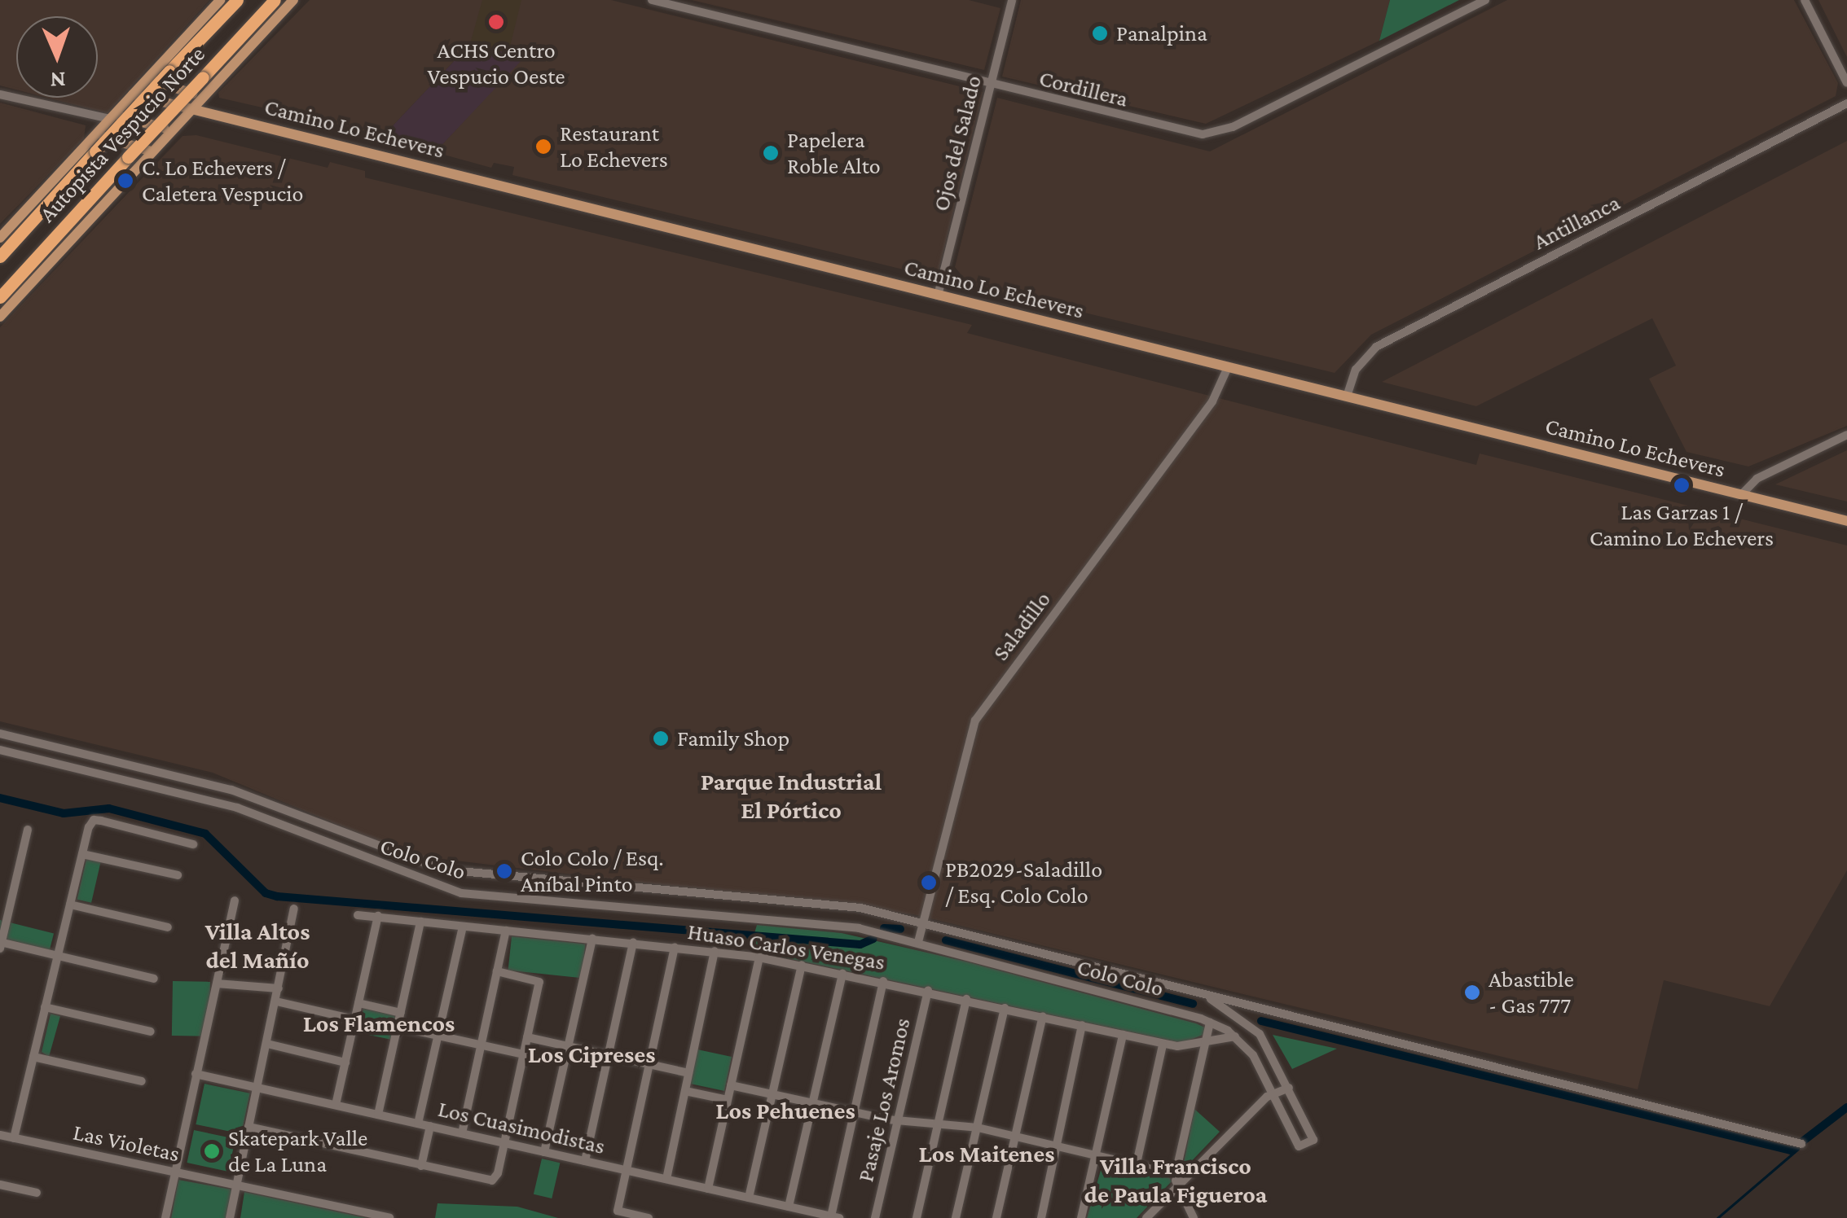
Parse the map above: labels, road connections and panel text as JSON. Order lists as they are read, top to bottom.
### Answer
{
  "streets": {
    "highway": ["Autopista Vespucio Norte"],
    "main road": ["Camino Lo Echevers"],
    "street": [
      "Cordillera",
      "Ojos del Salado",
      "Antillanca",
      "Saladillo",
      "Colo Colo",
      "Huaso Carlos Venegas",
      "Pasaje Los Aromos",
      "Los Cuasimodistas",
      "Las Violetas"
    ]
  },
  "crossings": [
    ["Cordillera", "Ojos del Salado"],
    ["Camino Lo Echevers", "Ojos del Salado"],
    ["Camino Lo Echevers", "Antillanca"],
    ["Camino Lo Echevers", "Saladillo"],
    ["Saladillo", "Colo Colo"],
    ["Colo Colo", "Huaso Carlos Venegas"],
    ["Huaso Carlos Venegas", "Pasaje Los Aromos"]
  ],
  "districts": [
    "Parque Industrial El Pórtico",
    "Villa Altos del Mañío",
    "Los Flamencos",
    "Los Cipreses",
    "Los Pehuenes",
    "Los Maitenes",
    "Villa Francisco de Paula Figueroa"
  ],
  "places": [
    "ACHS Centro Vespucio Oeste",
    "Panalpina",
    "Restaurant Lo Echevers",
    "Papelera Roble Alto",
    "C. Lo Echevers / Caletera Vespucio",
    "Las Garzas 1 / Camino Lo Echevers",
    "Family Shop",
    "Colo Colo / Esq. Aníbal Pinto",
    "PB2029-Saladillo / Esq. Colo Colo",
    "Abastible - Gas 777",
    "Skatepark Valle de La Luna"
  ],
  "north": "bottom"
}
